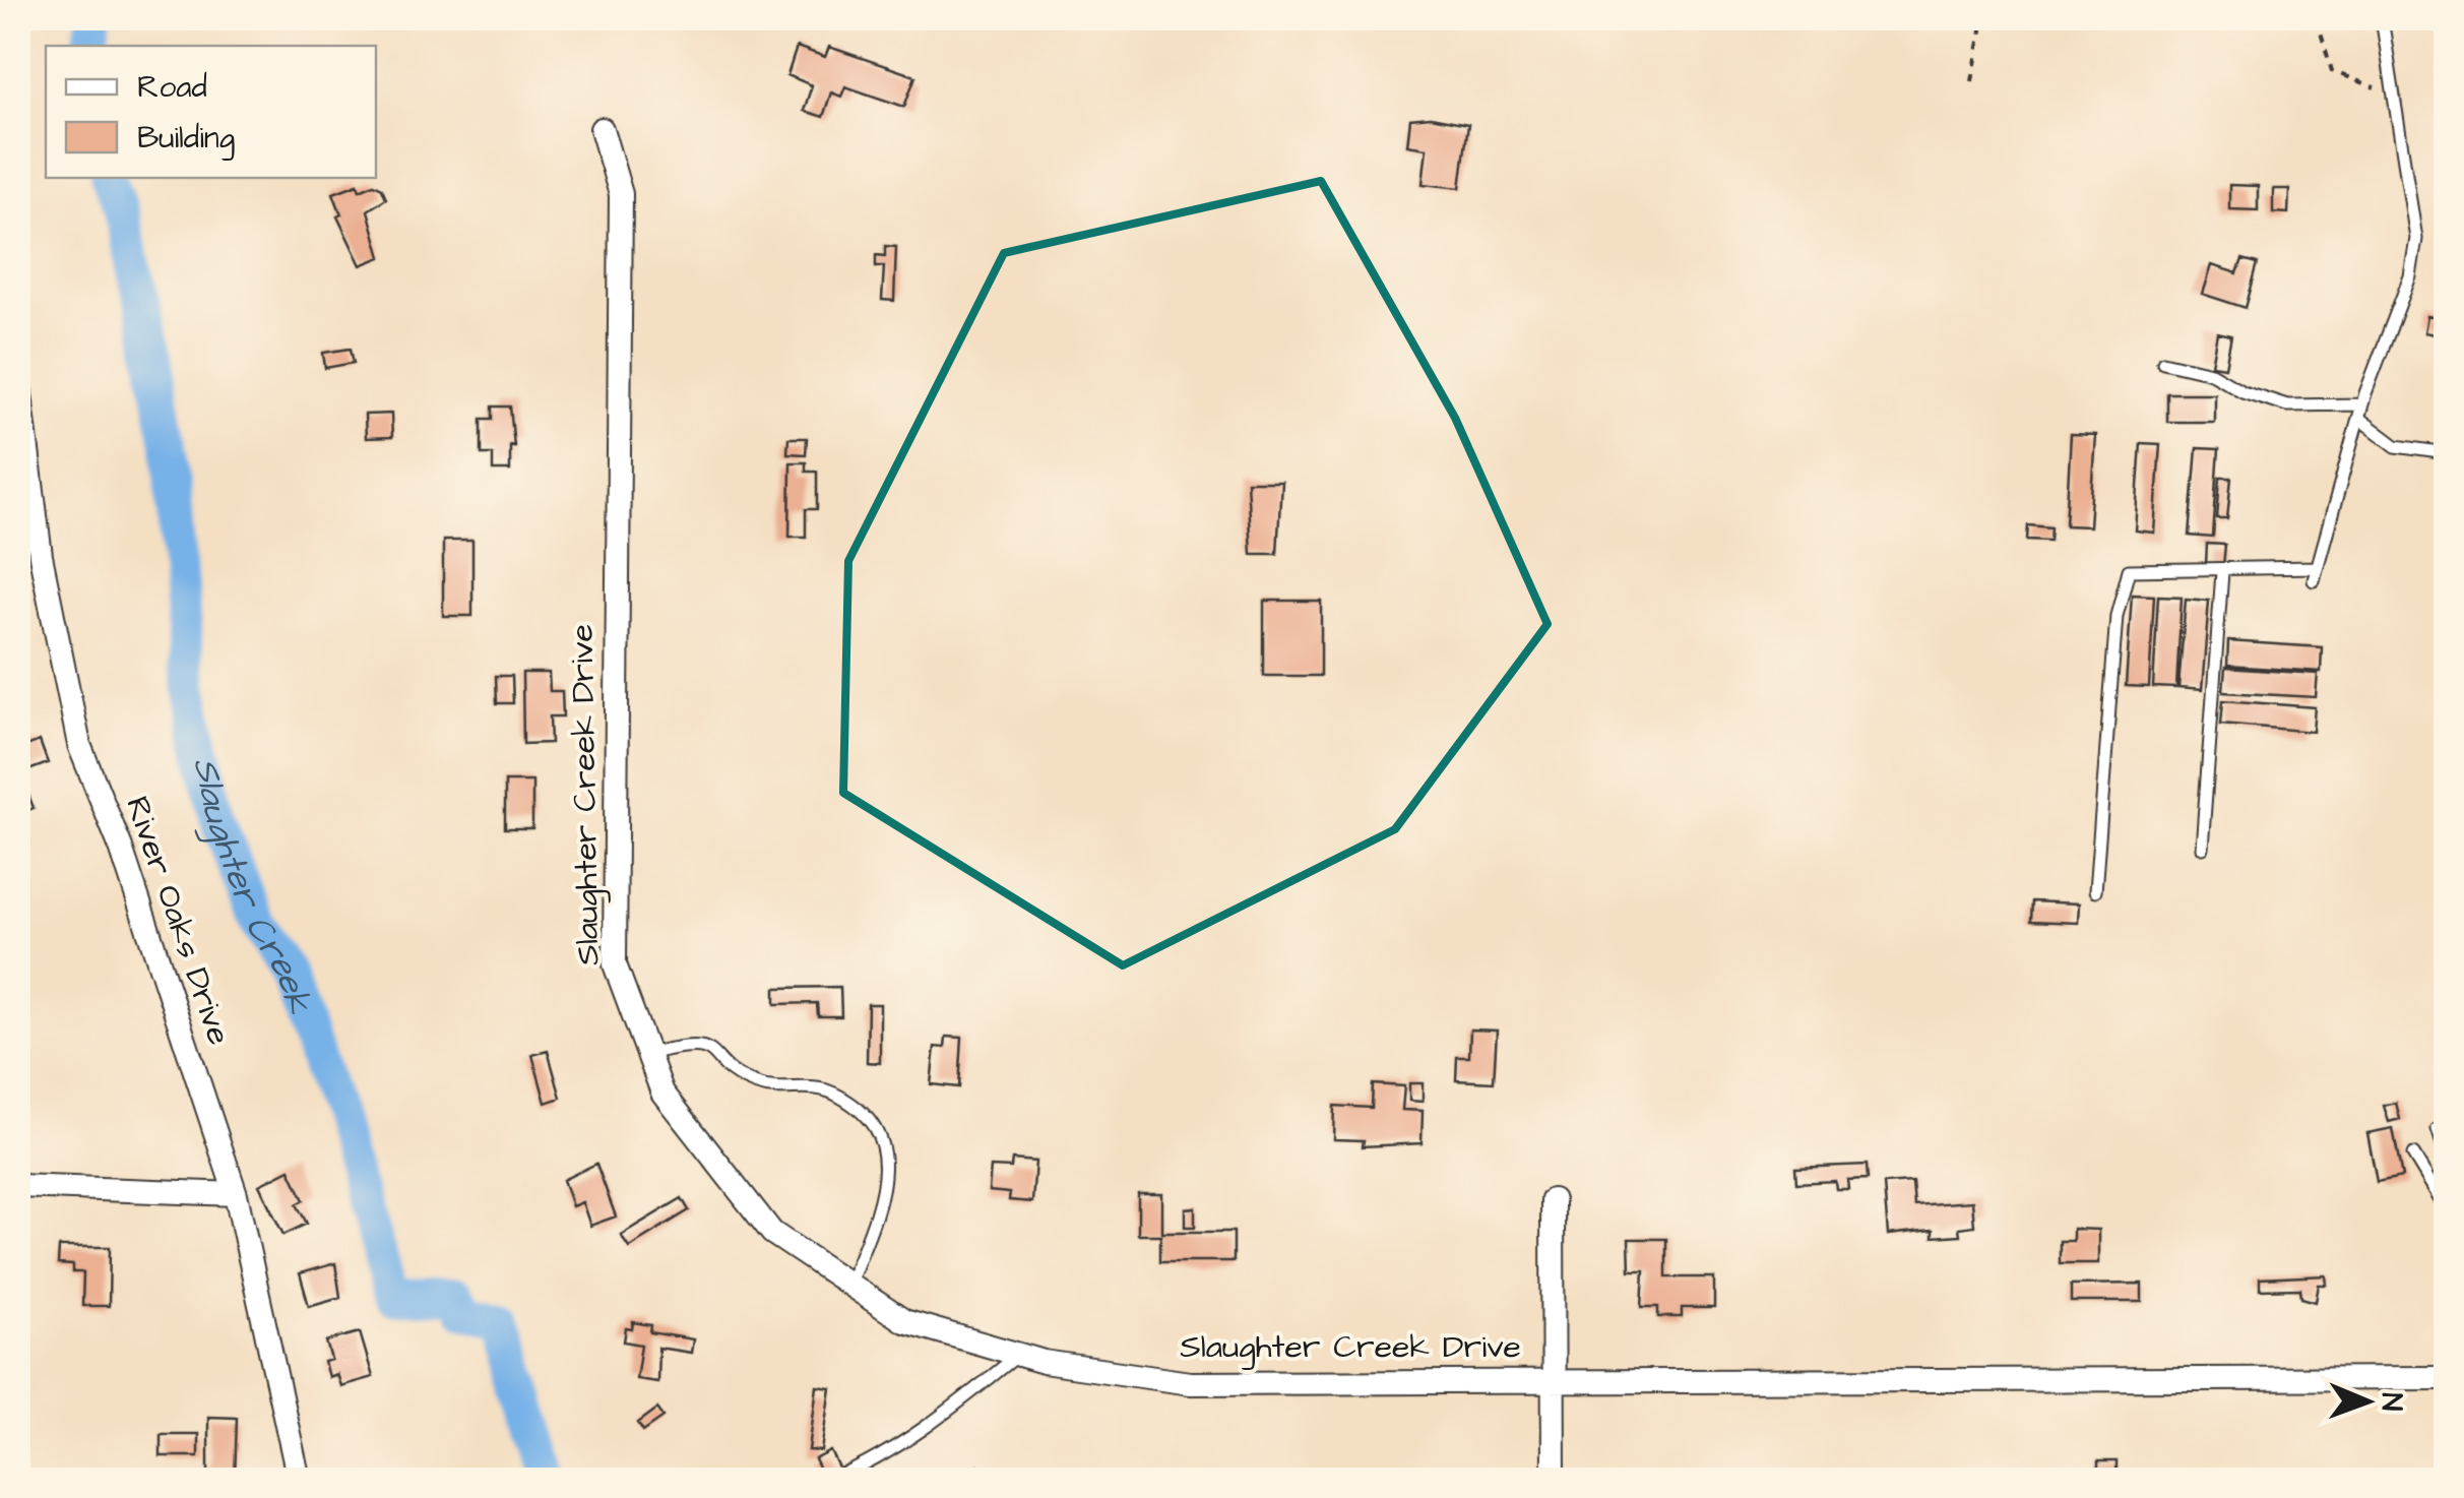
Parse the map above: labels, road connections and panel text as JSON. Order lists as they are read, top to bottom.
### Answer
{
  "streets": {
    "street": ["Slaughter Creek Drive", "River Oaks Drive"]
  },
  "water": ["Slaughter Creek"],
  "legend": ["Road", "Building"],
  "north": "right"
}
